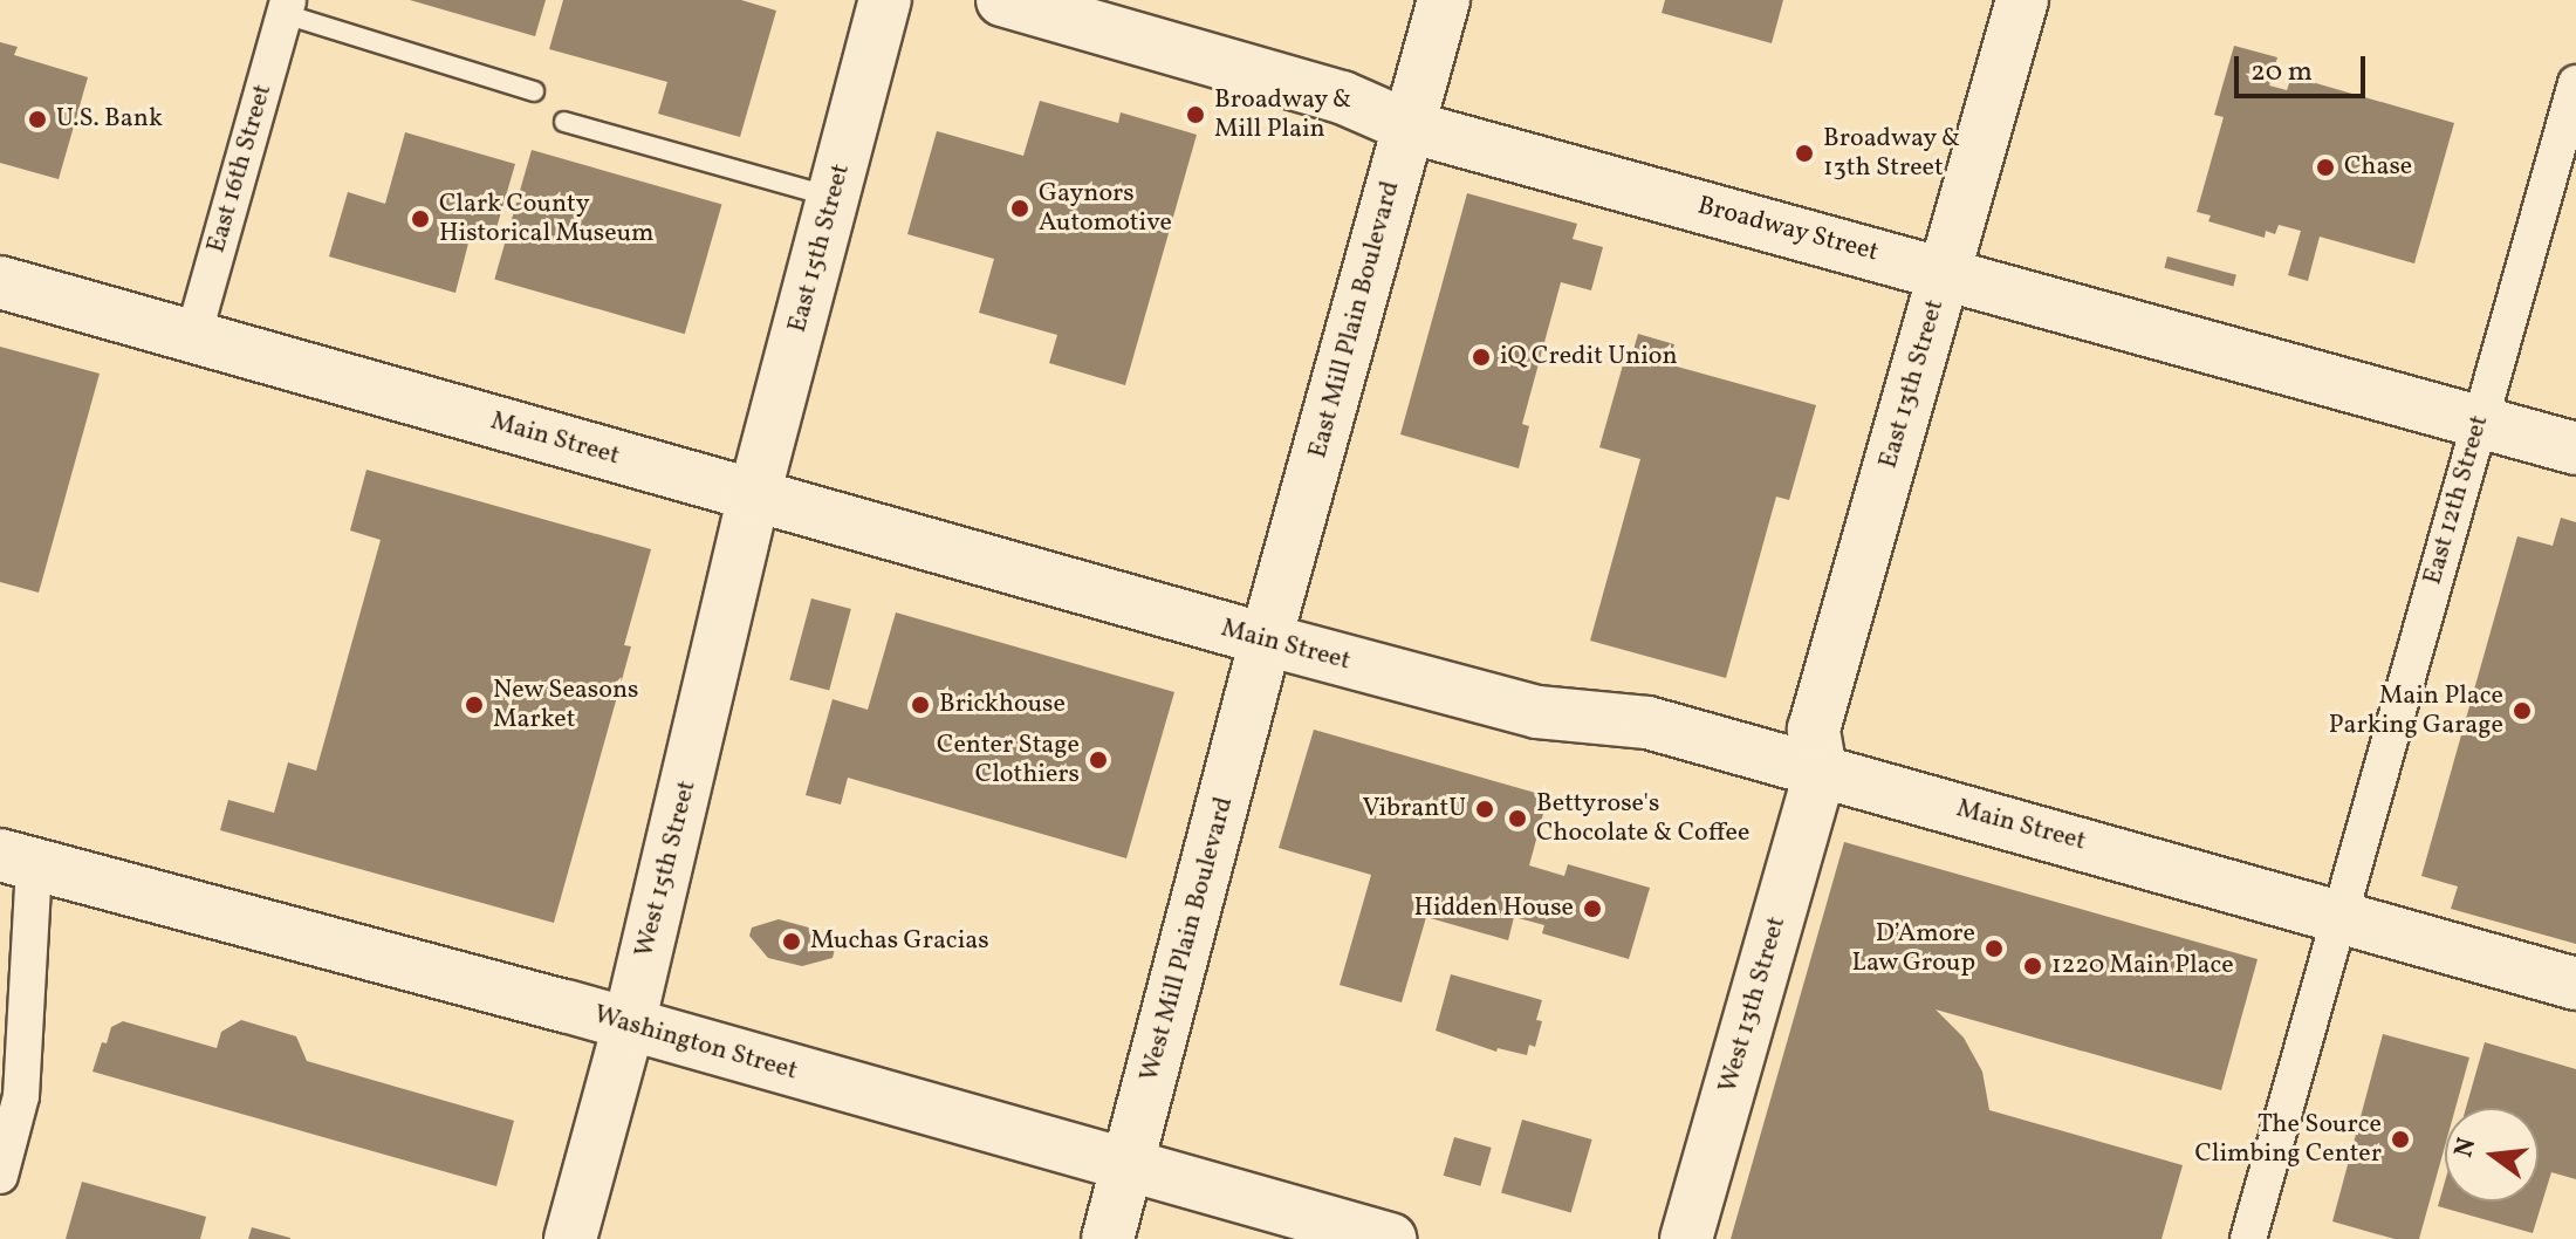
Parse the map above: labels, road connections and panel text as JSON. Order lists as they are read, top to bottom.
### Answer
{
  "streets": {
    "street": [
      "East 16th Street",
      "Broadway Street",
      "East 15th Street",
      "East Mill Plain Boulevard",
      "East 13th Street",
      "Main Street",
      "East 12th Street",
      "West 15th Street",
      "West Mill Plain Boulevard",
      "West 13th Street",
      "Washington Street"
    ]
  },
  "crossings": [
    ["East 16th Street", "Main Street"],
    ["Broadway Street", "East Mill Plain Boulevard"],
    ["Broadway Street", "East 13th Street"],
    ["Broadway Street", "East 12th Street"],
    ["East 15th Street", "Main Street"],
    ["East 15th Street", "West 15th Street"],
    ["East Mill Plain Boulevard", "Main Street"],
    ["East Mill Plain Boulevard", "West Mill Plain Boulevard"],
    ["East 13th Street", "Main Street"],
    ["East 13th Street", "West 13th Street"],
    ["Main Street", "East 12th Street"],
    ["Main Street", "West 15th Street"],
    ["Main Street", "West Mill Plain Boulevard"],
    ["Main Street", "West 13th Street"],
    ["West 15th Street", "Washington Street"],
    ["West Mill Plain Boulevard", "Washington Street"]
  ],
  "places": [
    "Broadway & Mill Plain",
    "U.S. Bank",
    "Broadway & 13th Street",
    "Chase",
    "Gaynors Automotive",
    "Clark County Historical Museum",
    "iQ Credit Union",
    "New Seasons Market",
    "Brickhouse",
    "Main Place Parking Garage",
    "Center Stage Clothiers",
    "VibrantU",
    "Bettyrose's Chocolate & Coffee",
    "Hidden House",
    "Muchas Gracias",
    "D’Amore Law Group",
    "1220 Main Place",
    "The Source Climbing Center"
  ],
  "scale_bar": "20 m",
  "north": "left"
}
